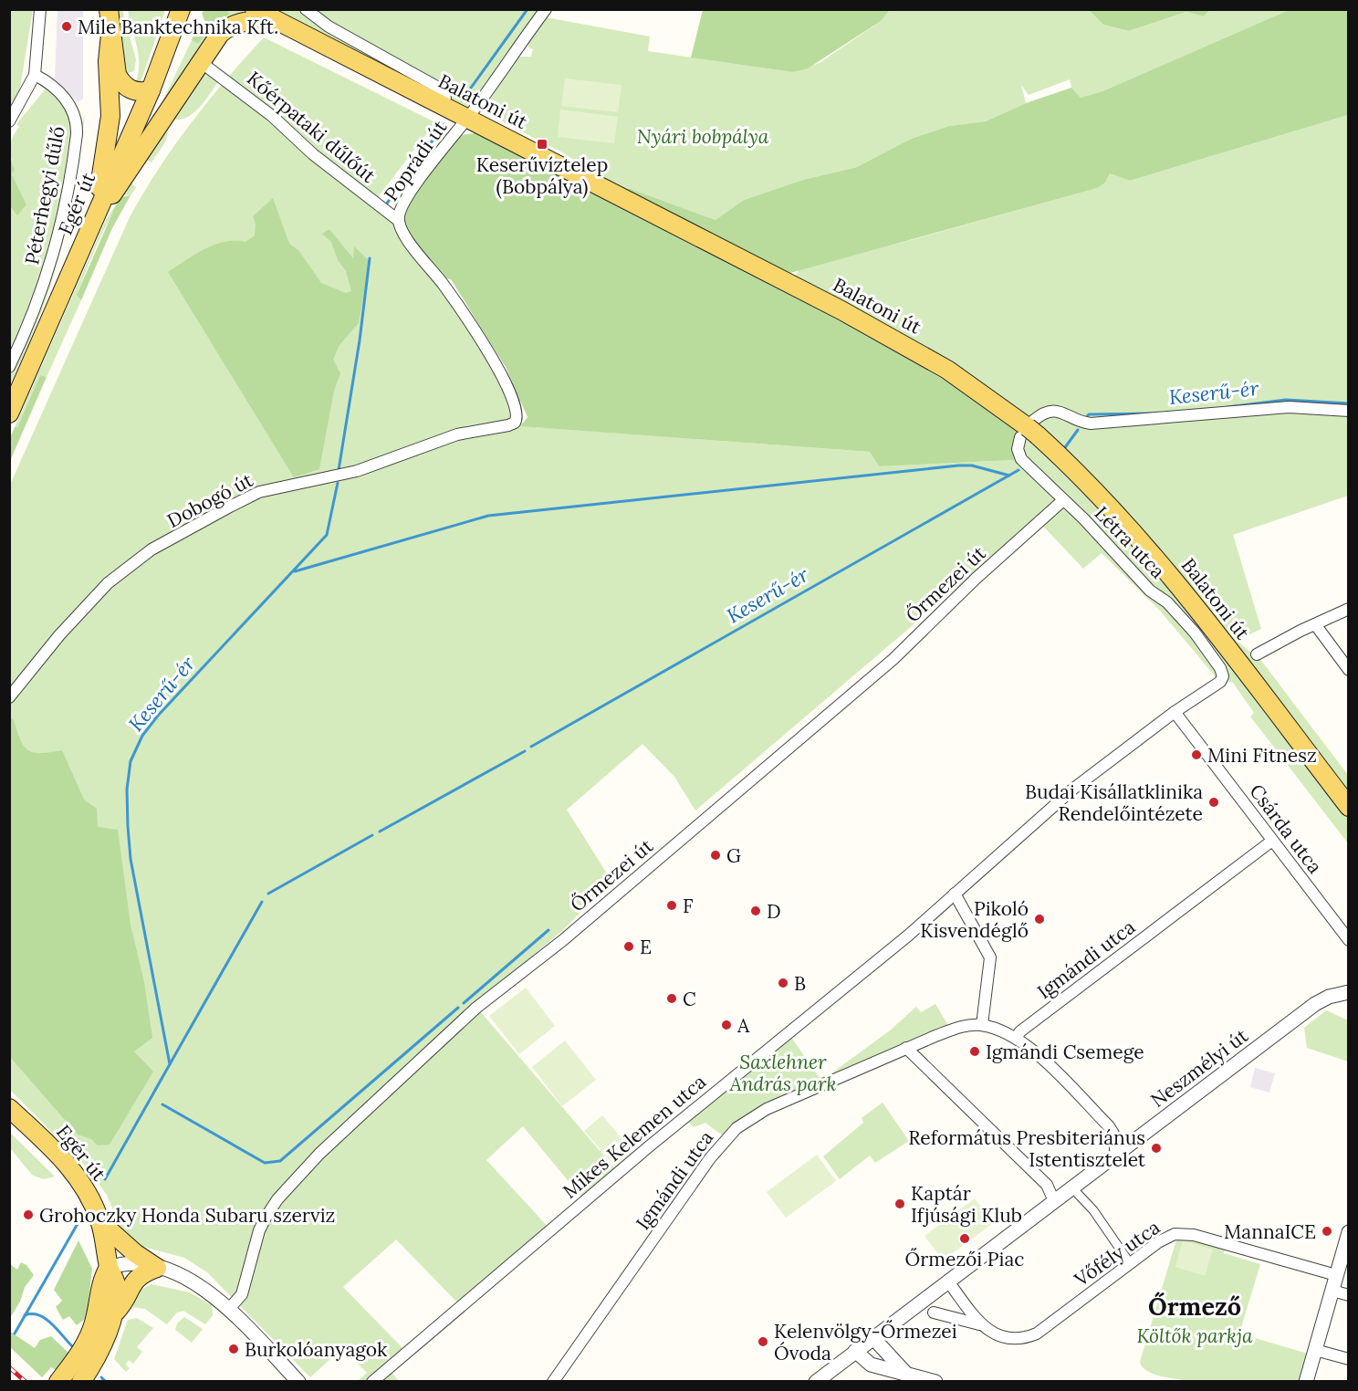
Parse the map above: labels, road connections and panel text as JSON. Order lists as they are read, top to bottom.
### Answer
{
  "streets": {
    "main road": ["Balatoni út", "Egér út"],
    "street": [
      "Kőérpataki dűlőút",
      "Poprádi út",
      "Péterhegyi dűlő",
      "Dobogó út",
      "Létra utca",
      "Őrmezei út",
      "Csárda utca",
      "Igmándi utca",
      "Neszmélyi út",
      "Mikes Kelemen utca",
      "Vőfély utca"
    ]
  },
  "crossings": [
    ["Balatoni út", "Poprádi út"],
    ["Balatoni út", "Létra utca"],
    ["Kőérpataki dűlőút", "Poprádi út"],
    ["Poprádi út", "Dobogó út"],
    ["Létra utca", "Őrmezei út"],
    ["Létra utca", "Csárda utca"],
    ["Létra utca", "Mikes Kelemen utca"],
    ["Csárda utca", "Igmándi utca"],
    ["Csárda utca", "Mikes Kelemen utca"]
  ],
  "districts": ["Őrmező"],
  "water": ["Keserű-ér"],
  "parks": ["Nyári bobpálya", "Saxlehner András park", "Költők parkja"],
  "places": {
    "other": [
      "Mile Banktechnika Kft.",
      "Mini Fitnesz",
      "Budai Kisállatklinika Rendelőintézete",
      "G",
      "F",
      "D",
      "Pikoló Kisvendéglő",
      "E",
      "B",
      "C",
      "A",
      "Igmándi Csemege",
      "Református Presbiteriánus Istentisztelet",
      "Kaptár Ifjúsági Klub",
      "Grohoczky Honda Subaru szerviz",
      "MannaICE",
      "Őrmezői Piac",
      "Kelenvölgy-Őrmezei Óvoda",
      "Burkolóanyagok"
    ],
    "transit": ["Keserűvíztelep (Bobpálya)"]
  }
}
